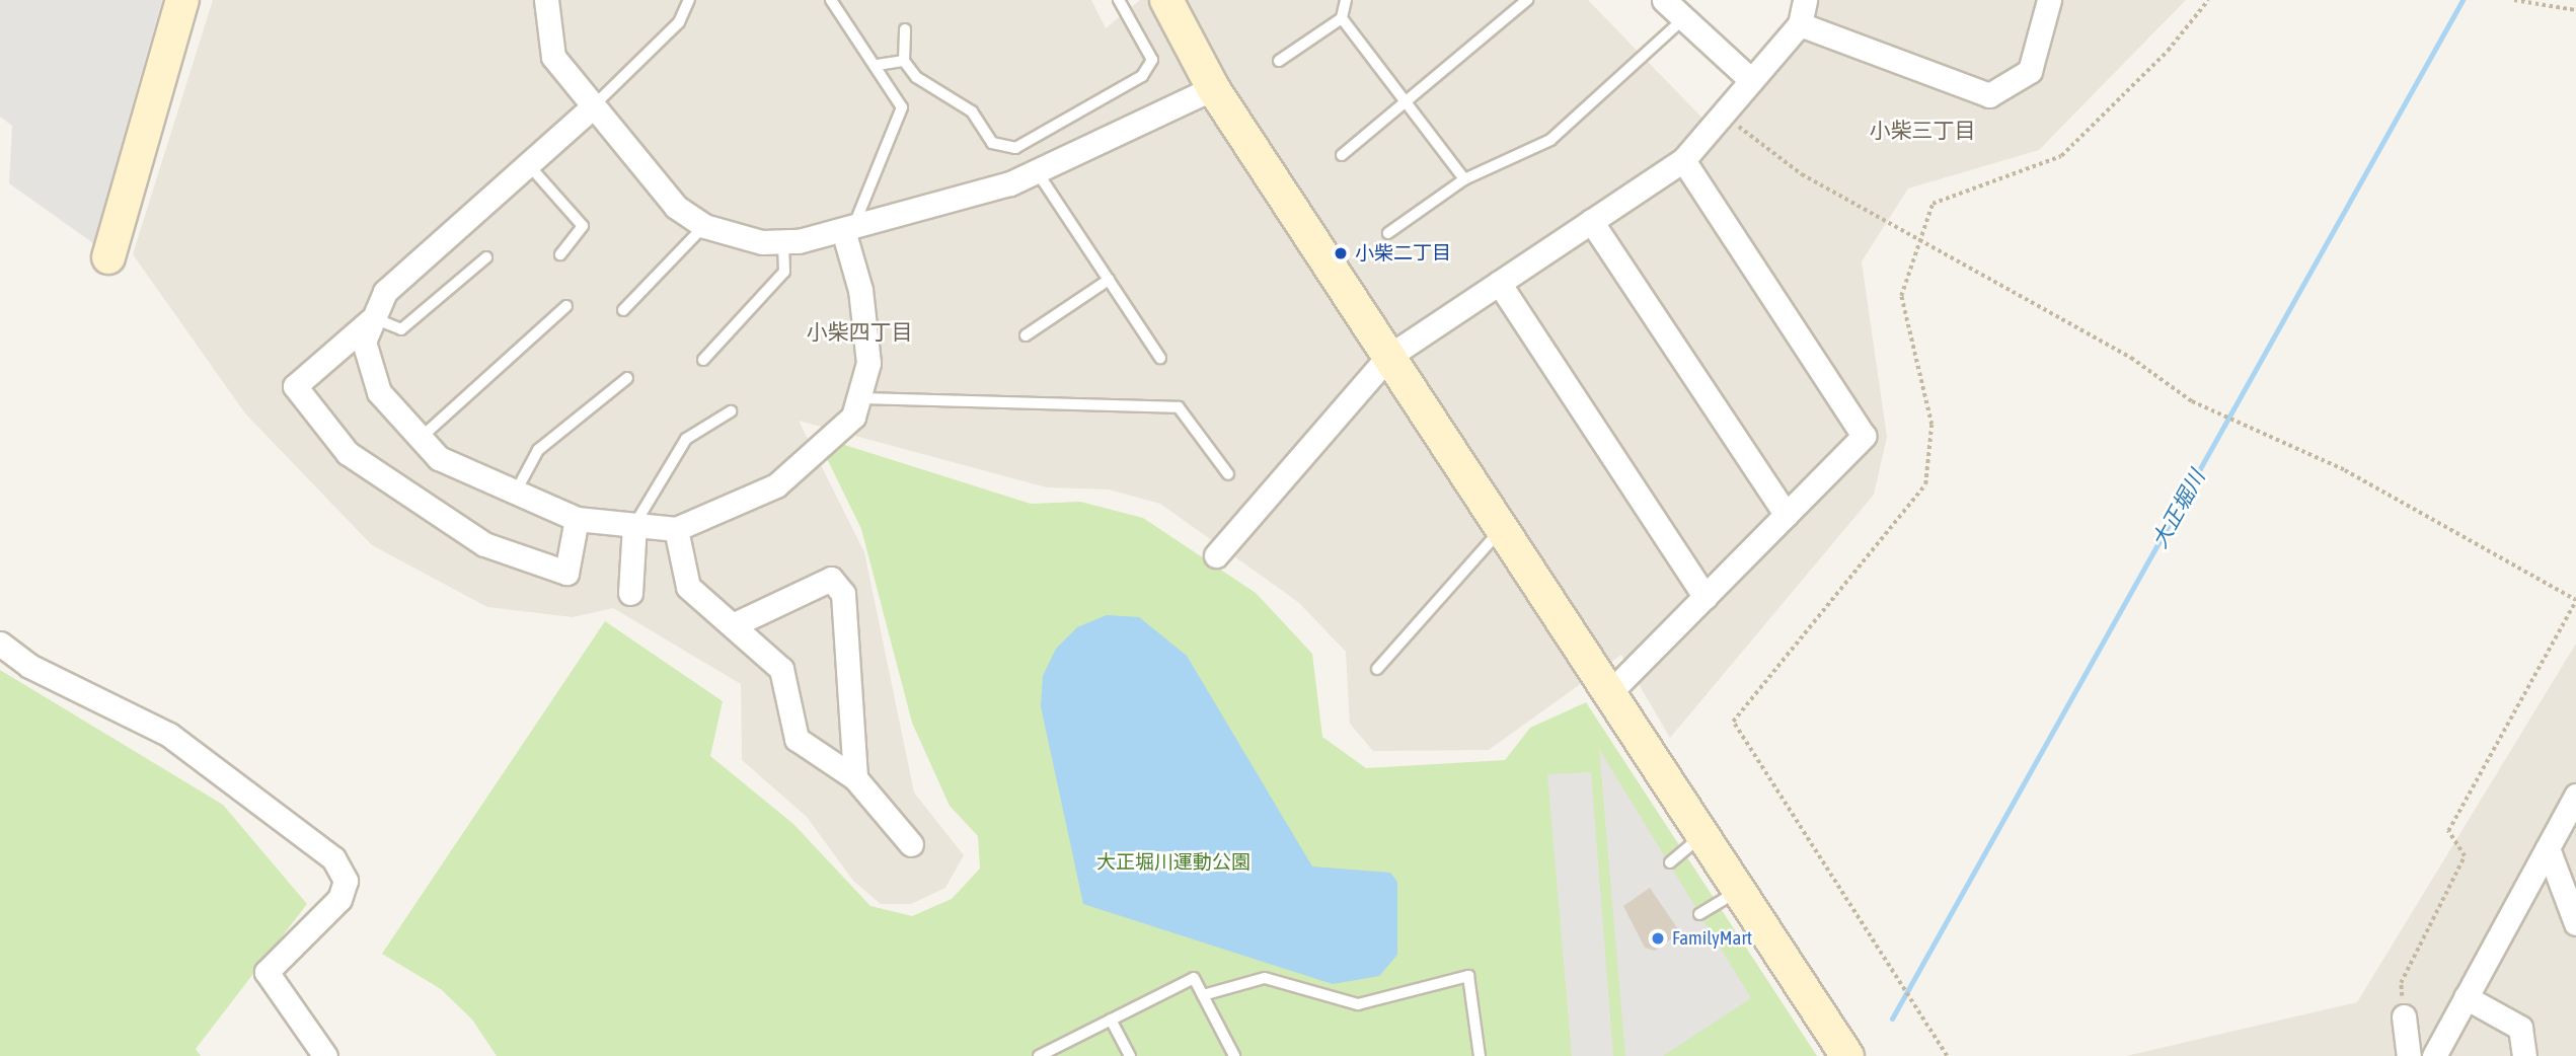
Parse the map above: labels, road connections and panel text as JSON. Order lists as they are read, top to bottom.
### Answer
{
  "districts": ["小柴三丁目", "小柴四丁目"],
  "water": ["大正堀川"],
  "parks": ["大正堀川運動公園"],
  "places": ["小柴二丁目", "FamilyMart"]
}
